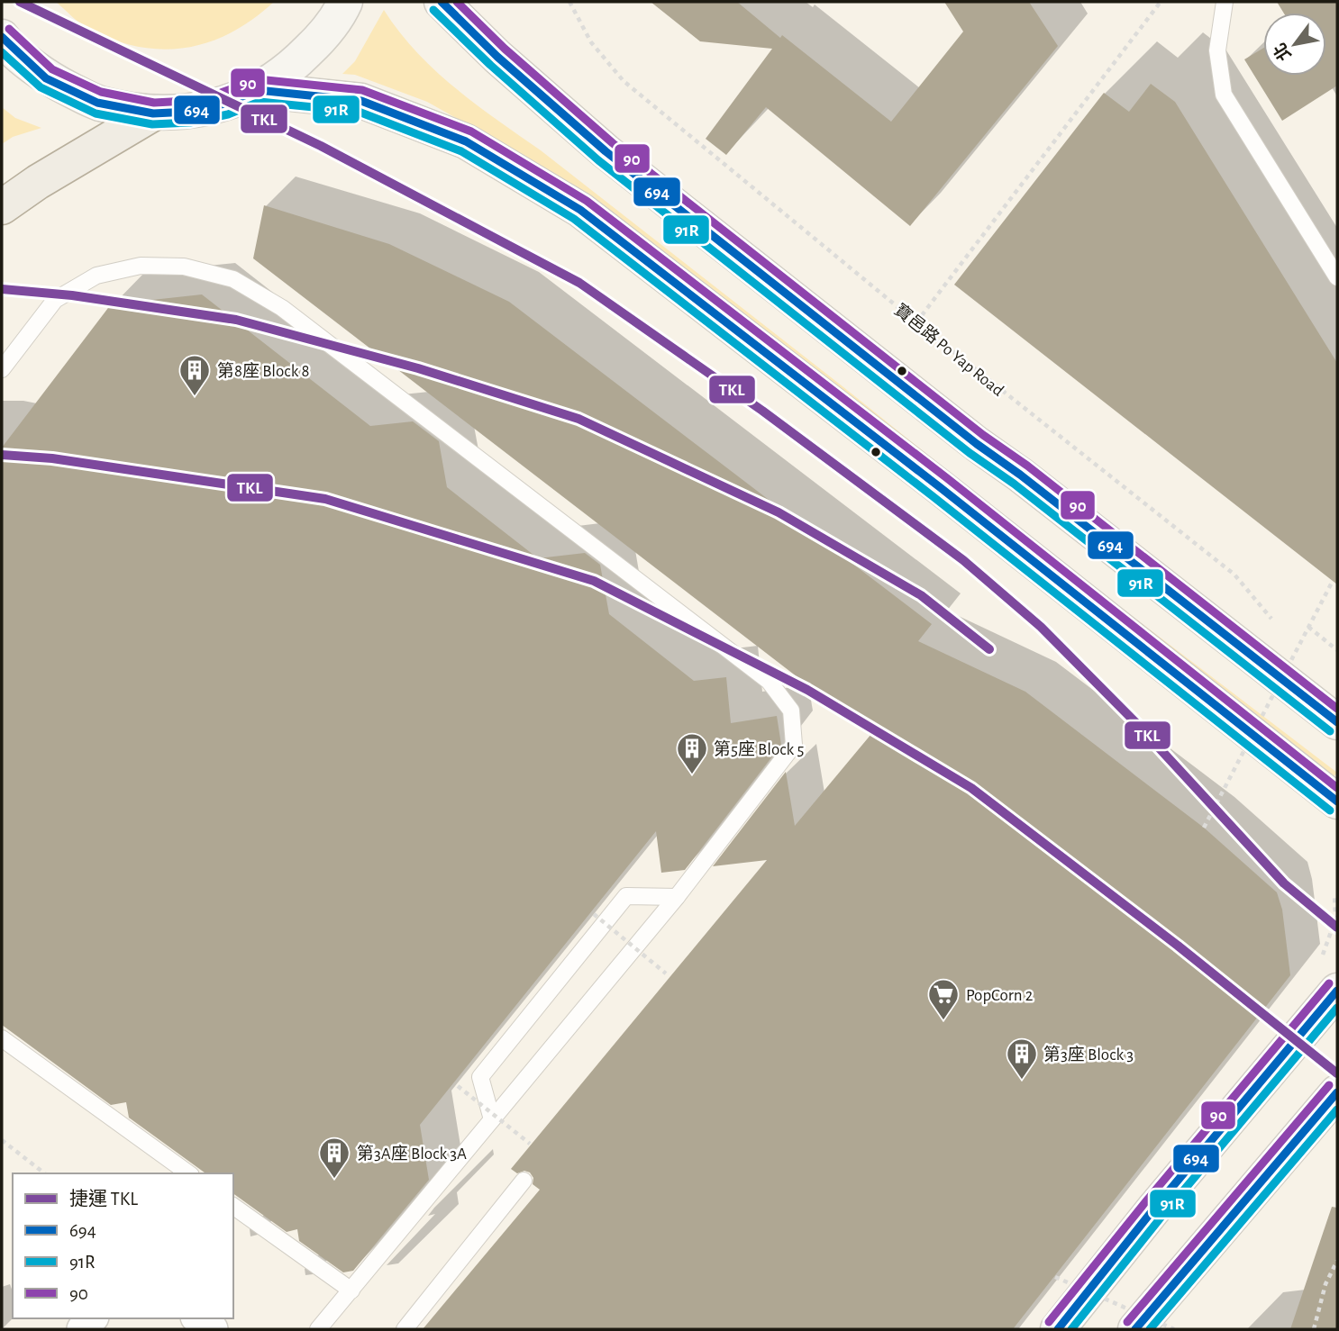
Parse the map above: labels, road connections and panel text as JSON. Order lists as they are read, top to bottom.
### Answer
{
  "streets": {
    "path": ["寶邑路 Po Yap Road"]
  },
  "places": {
    "building": [
      "第8座 Block 8",
      "第5座 Block 5",
      "第3座 Block 3",
      "第3A座 Block 3A"
    ],
    "supermarket": ["PopCorn 2"]
  },
  "lines": [
    "metro line TKL",
    "transit line 694",
    "transit line 90",
    "transit line 91R"
  ],
  "legend": [
    "捷運 TKL",
    "694",
    "91R",
    "90"
  ],
  "north": "bottom left"
}
